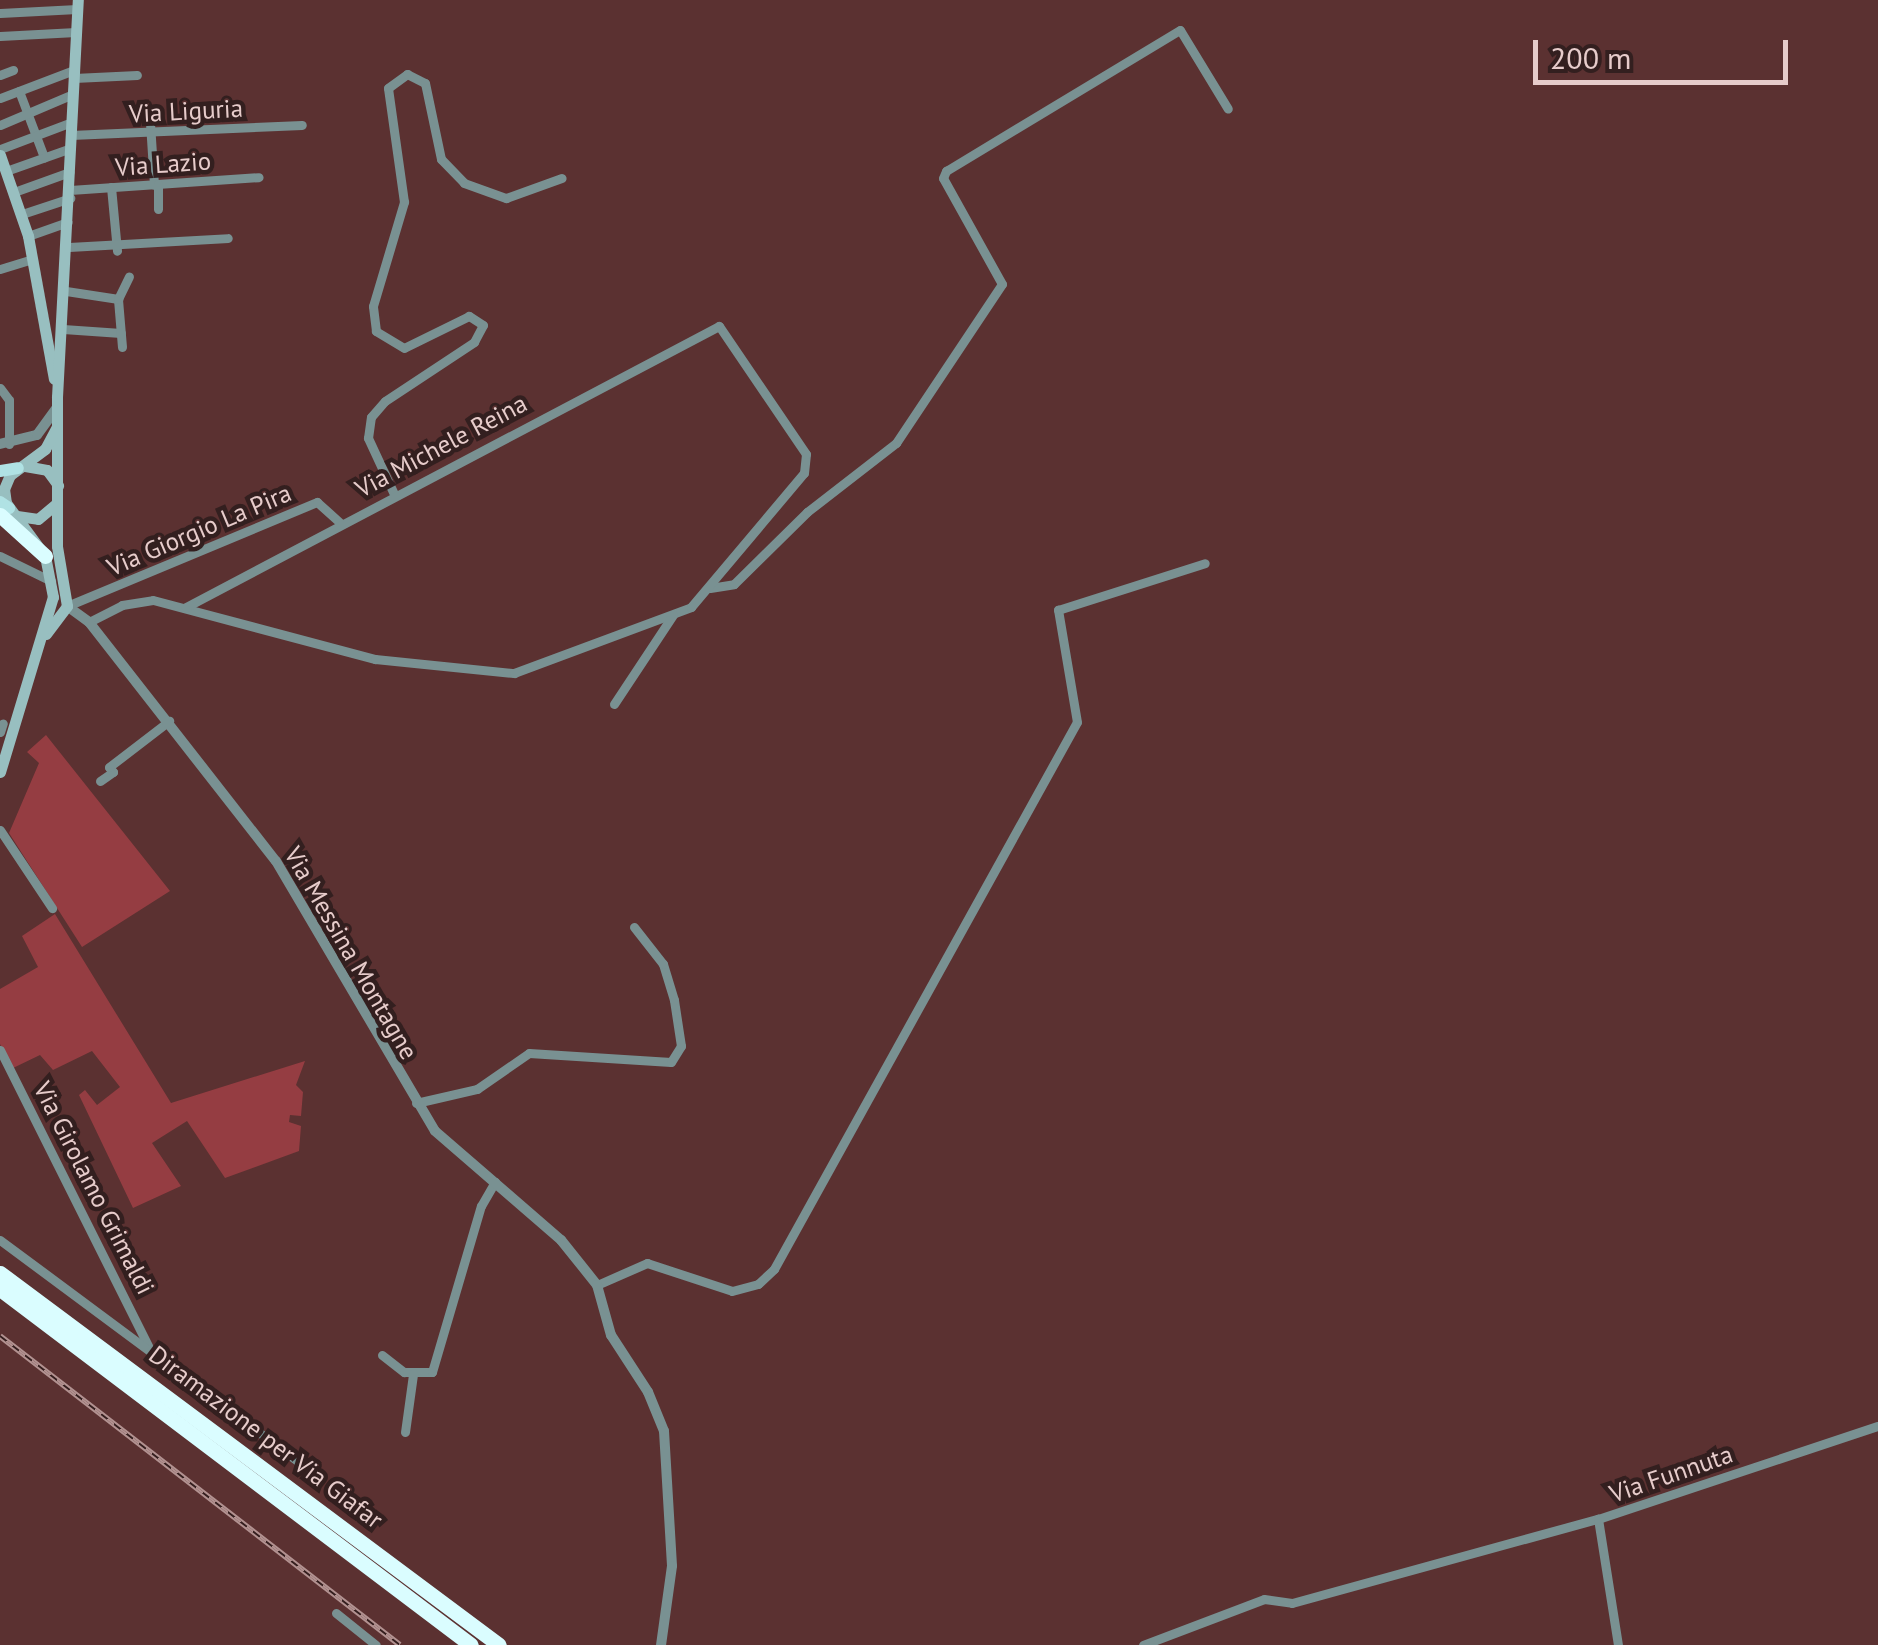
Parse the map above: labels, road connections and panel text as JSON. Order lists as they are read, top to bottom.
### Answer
{
  "streets": {
    "highway": ["Diramazione per Via Giafar"],
    "street": [
      "Via Liguria",
      "Via Lazio",
      "Via Michele Reina",
      "Via Giorgio La Pira",
      "Via Messina Montagne",
      "Via Girolamo Grimaldi",
      "Via Funnuta"
    ]
  },
  "crossings": [
    ["Via Michele Reina", "Via Giorgio La Pira"],
    ["Via Giorgio La Pira", "Via Messina Montagne"]
  ],
  "scale_bar": "200 m"
}
